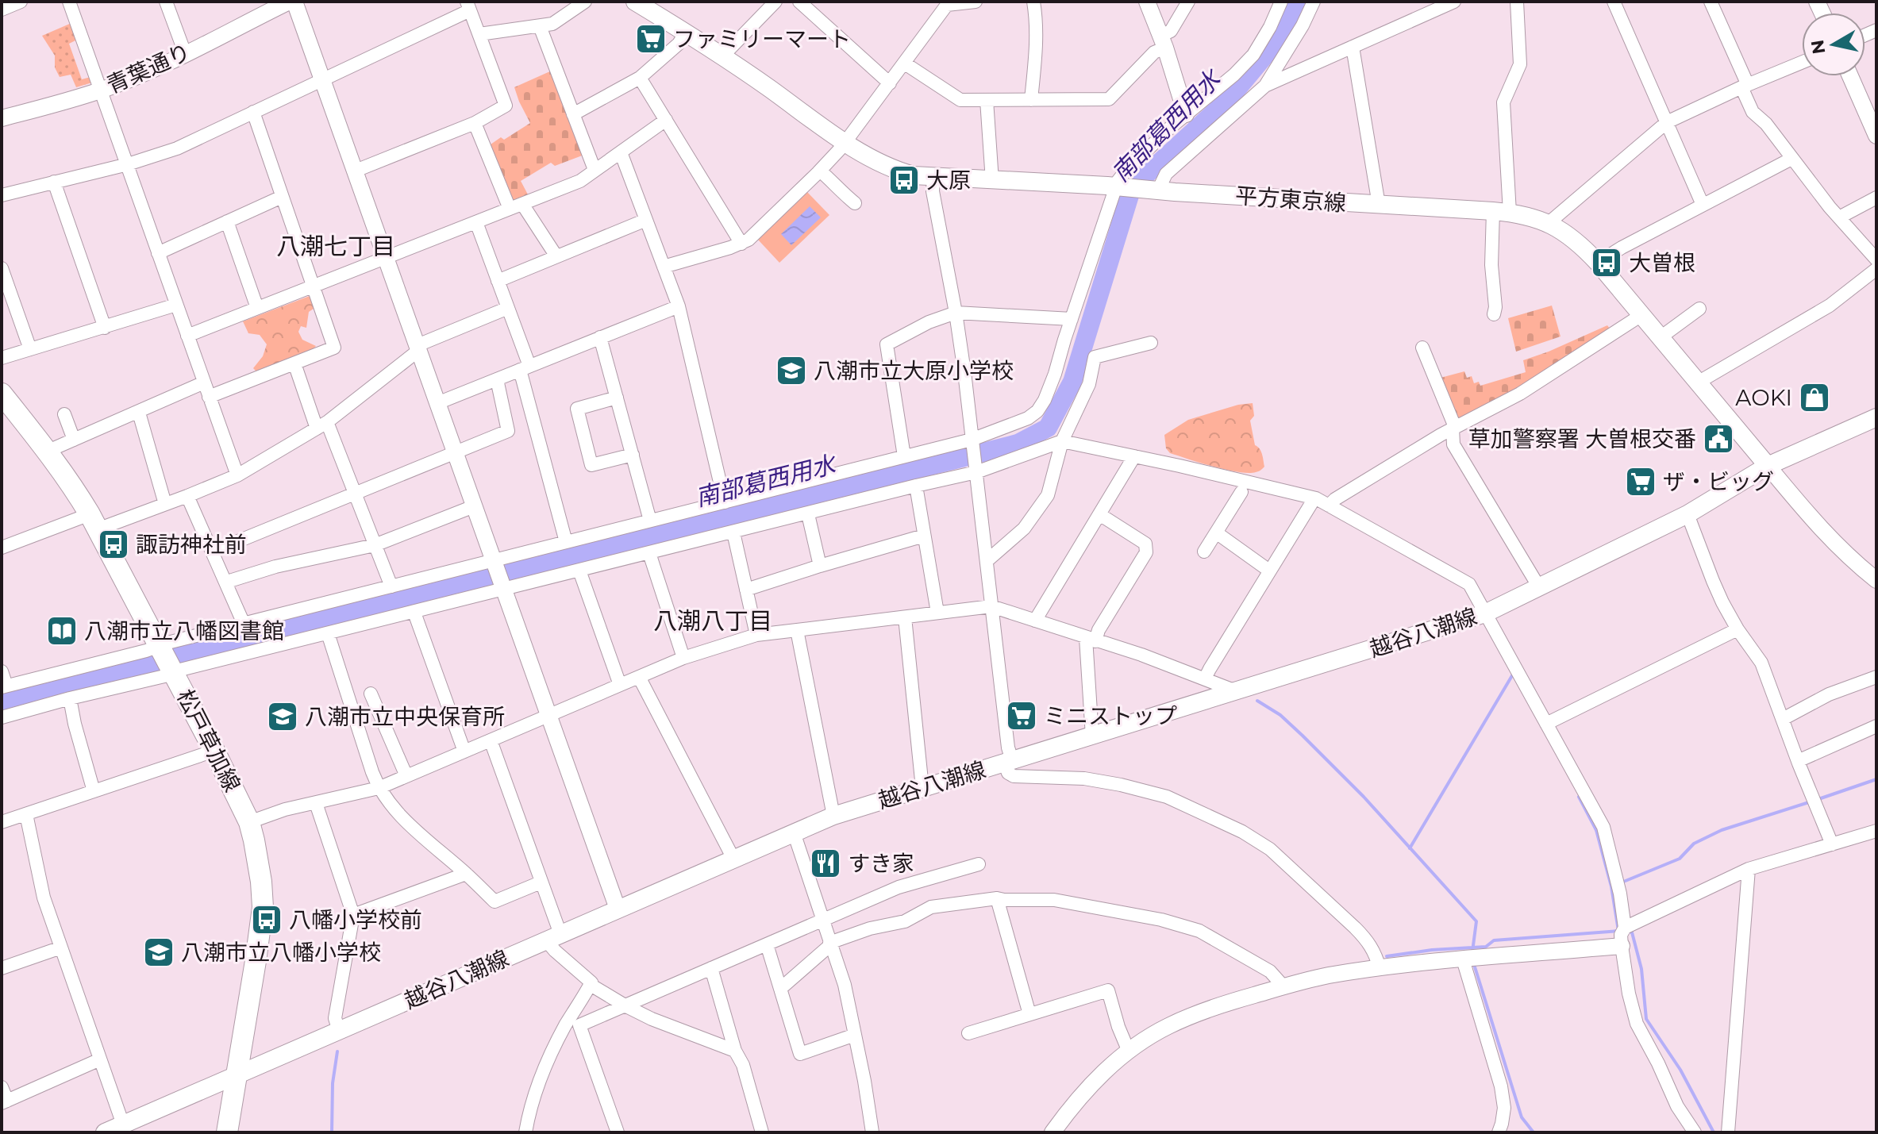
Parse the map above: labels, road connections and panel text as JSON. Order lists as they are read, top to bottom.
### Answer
{
  "streets": {
    "main road": ["平方東京線", "越谷八潮線", "松戸草加線"],
    "street": ["青葉通り"]
  },
  "crossings": [
    ["平方東京線", "越谷八潮線"],
    ["越谷八潮線", "松戸草加線"]
  ],
  "districts": ["八潮七丁目", "八潮八丁目"],
  "water": ["南部葛西用水"],
  "places": {
    "supermarket": ["ファミリーマート", "ザ・ビッグ", "ミニストップ"],
    "bus stop": [
      "大原",
      "大曽根",
      "諏訪神社前",
      "八幡小学校前"
    ],
    "school or university": ["八潮市立大原小学校", "八潮市立中央保育所", "八潮市立八幡小学校"],
    "shop": ["AOKI"],
    "public building": ["草加警察署 大曽根交番"],
    "library": ["八潮市立八幡図書館"],
    "restaurant": ["すき家"]
  },
  "north": "left"
}
